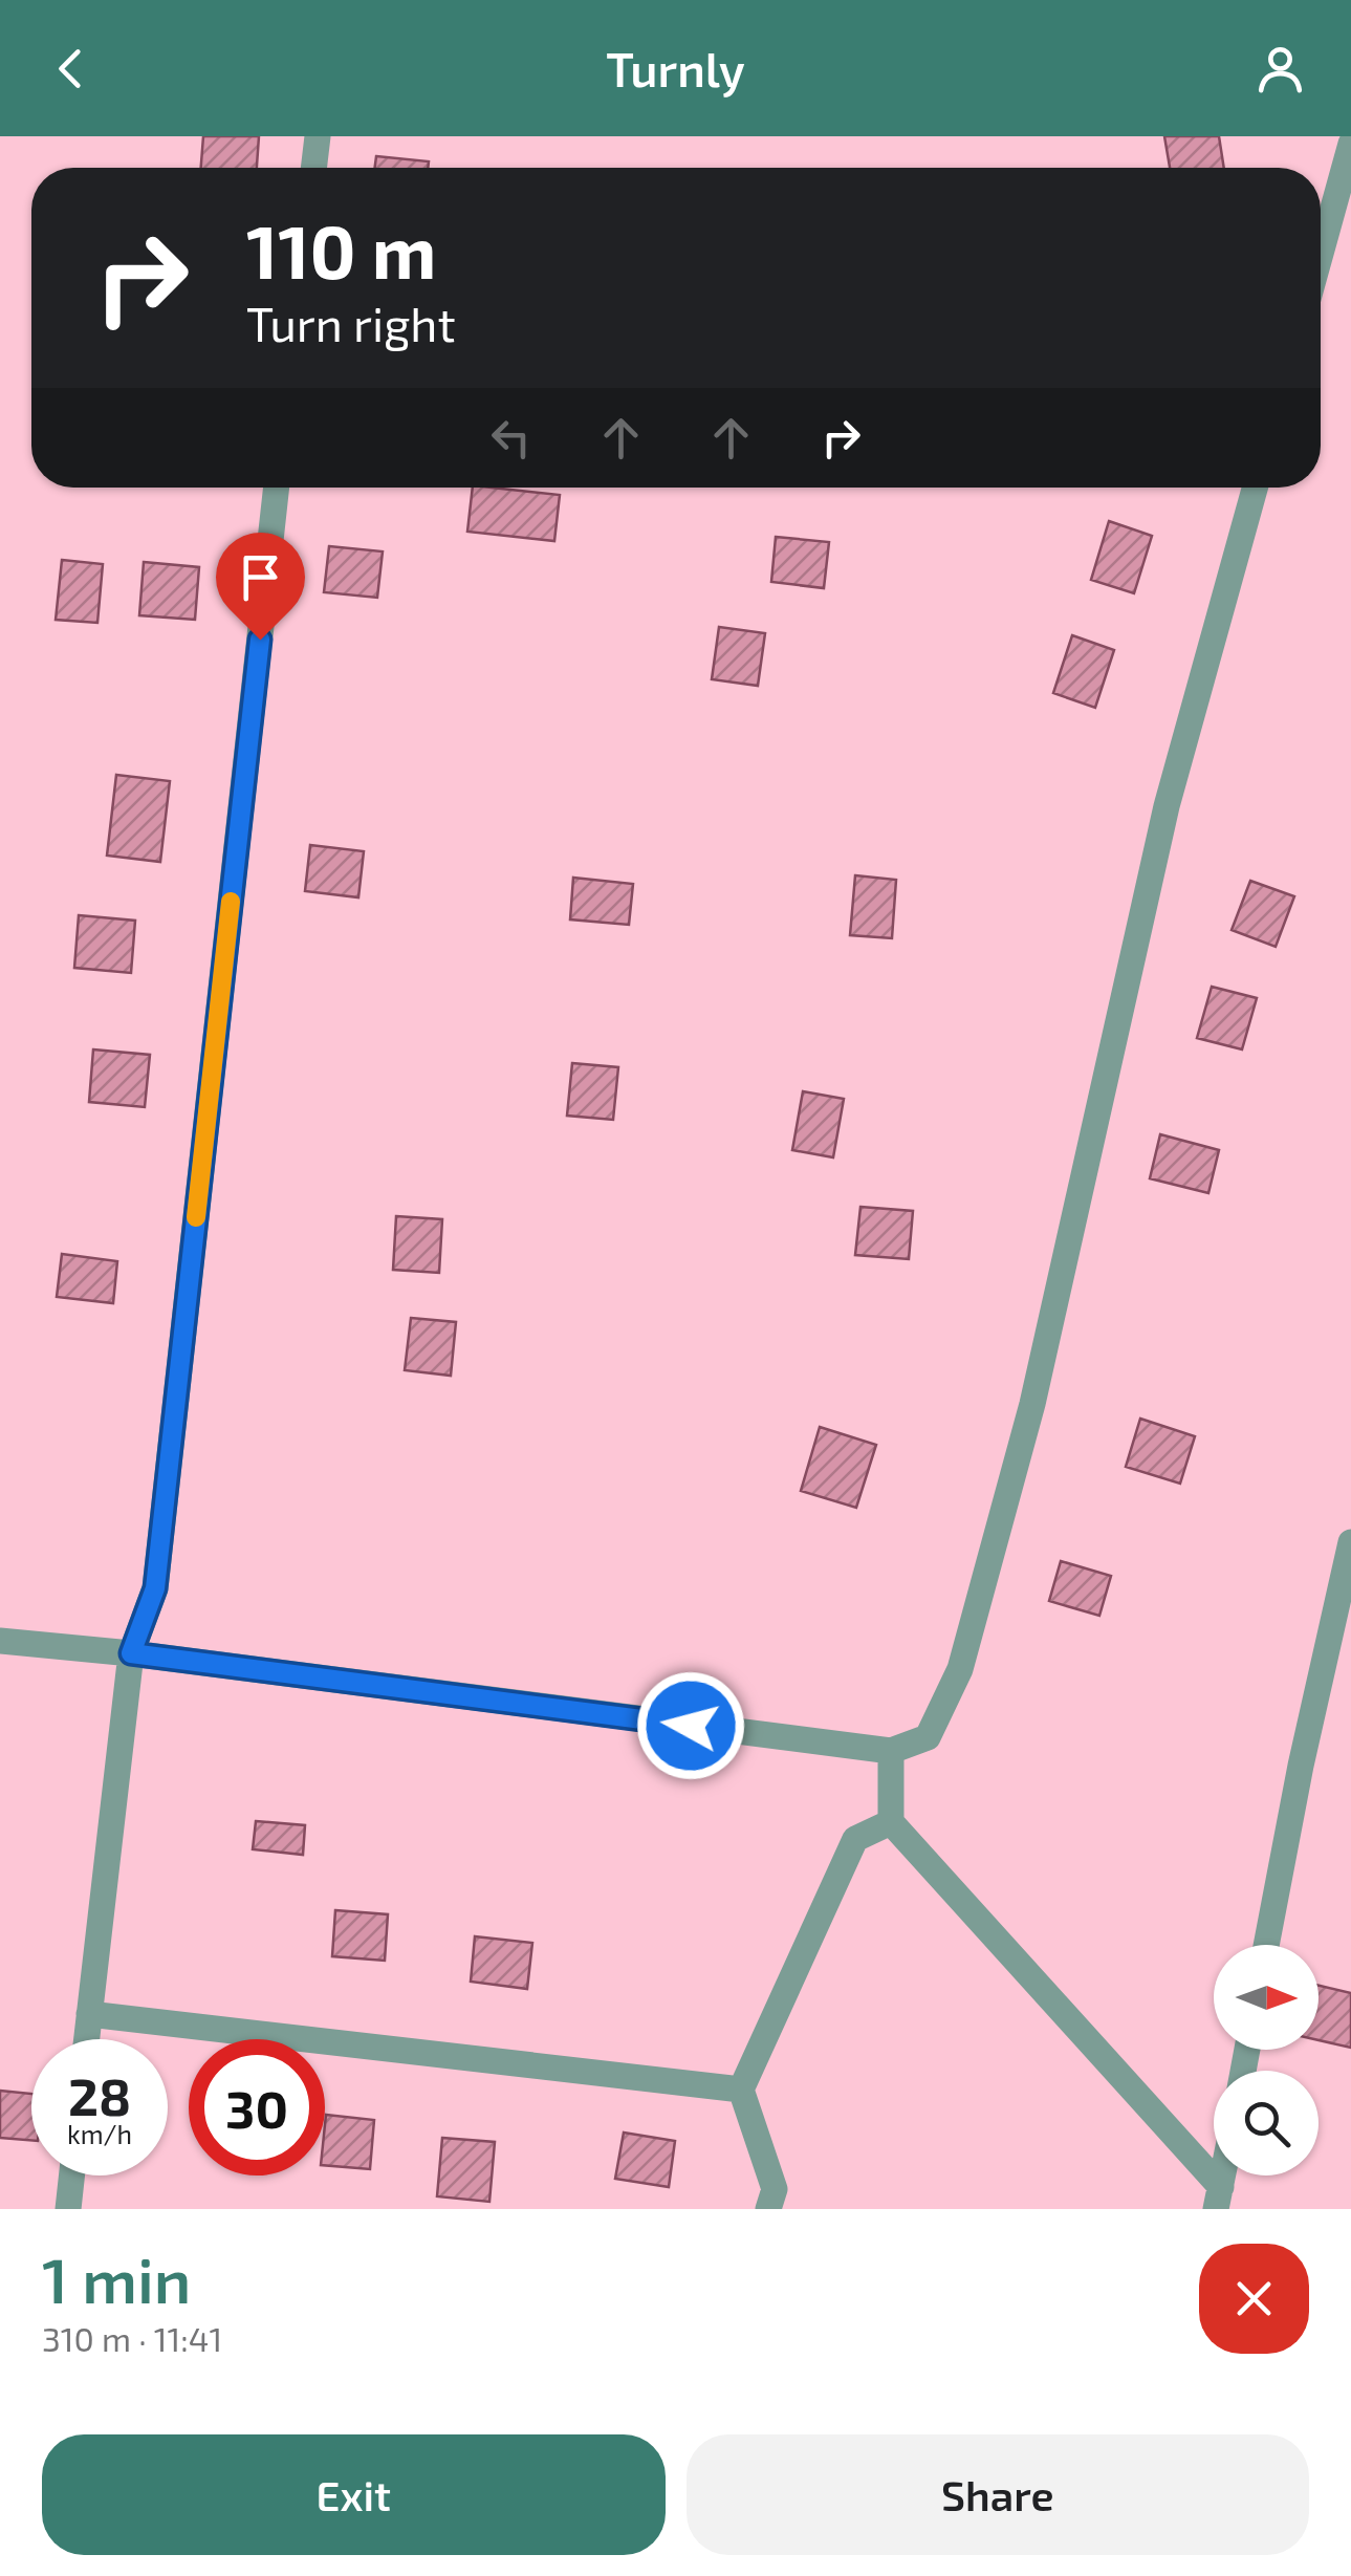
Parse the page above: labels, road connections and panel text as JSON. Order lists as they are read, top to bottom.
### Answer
{
  "north": "right",
  "page": {
    "header": "Turnly",
    "turn": ["110 m", "Turn right"],
    "speed": "28 km/h",
    "limit": "30",
    "heading": ["1 min", "310 m · 11:41"],
    "buttons": ["Exit", "Share"]
  }
}
